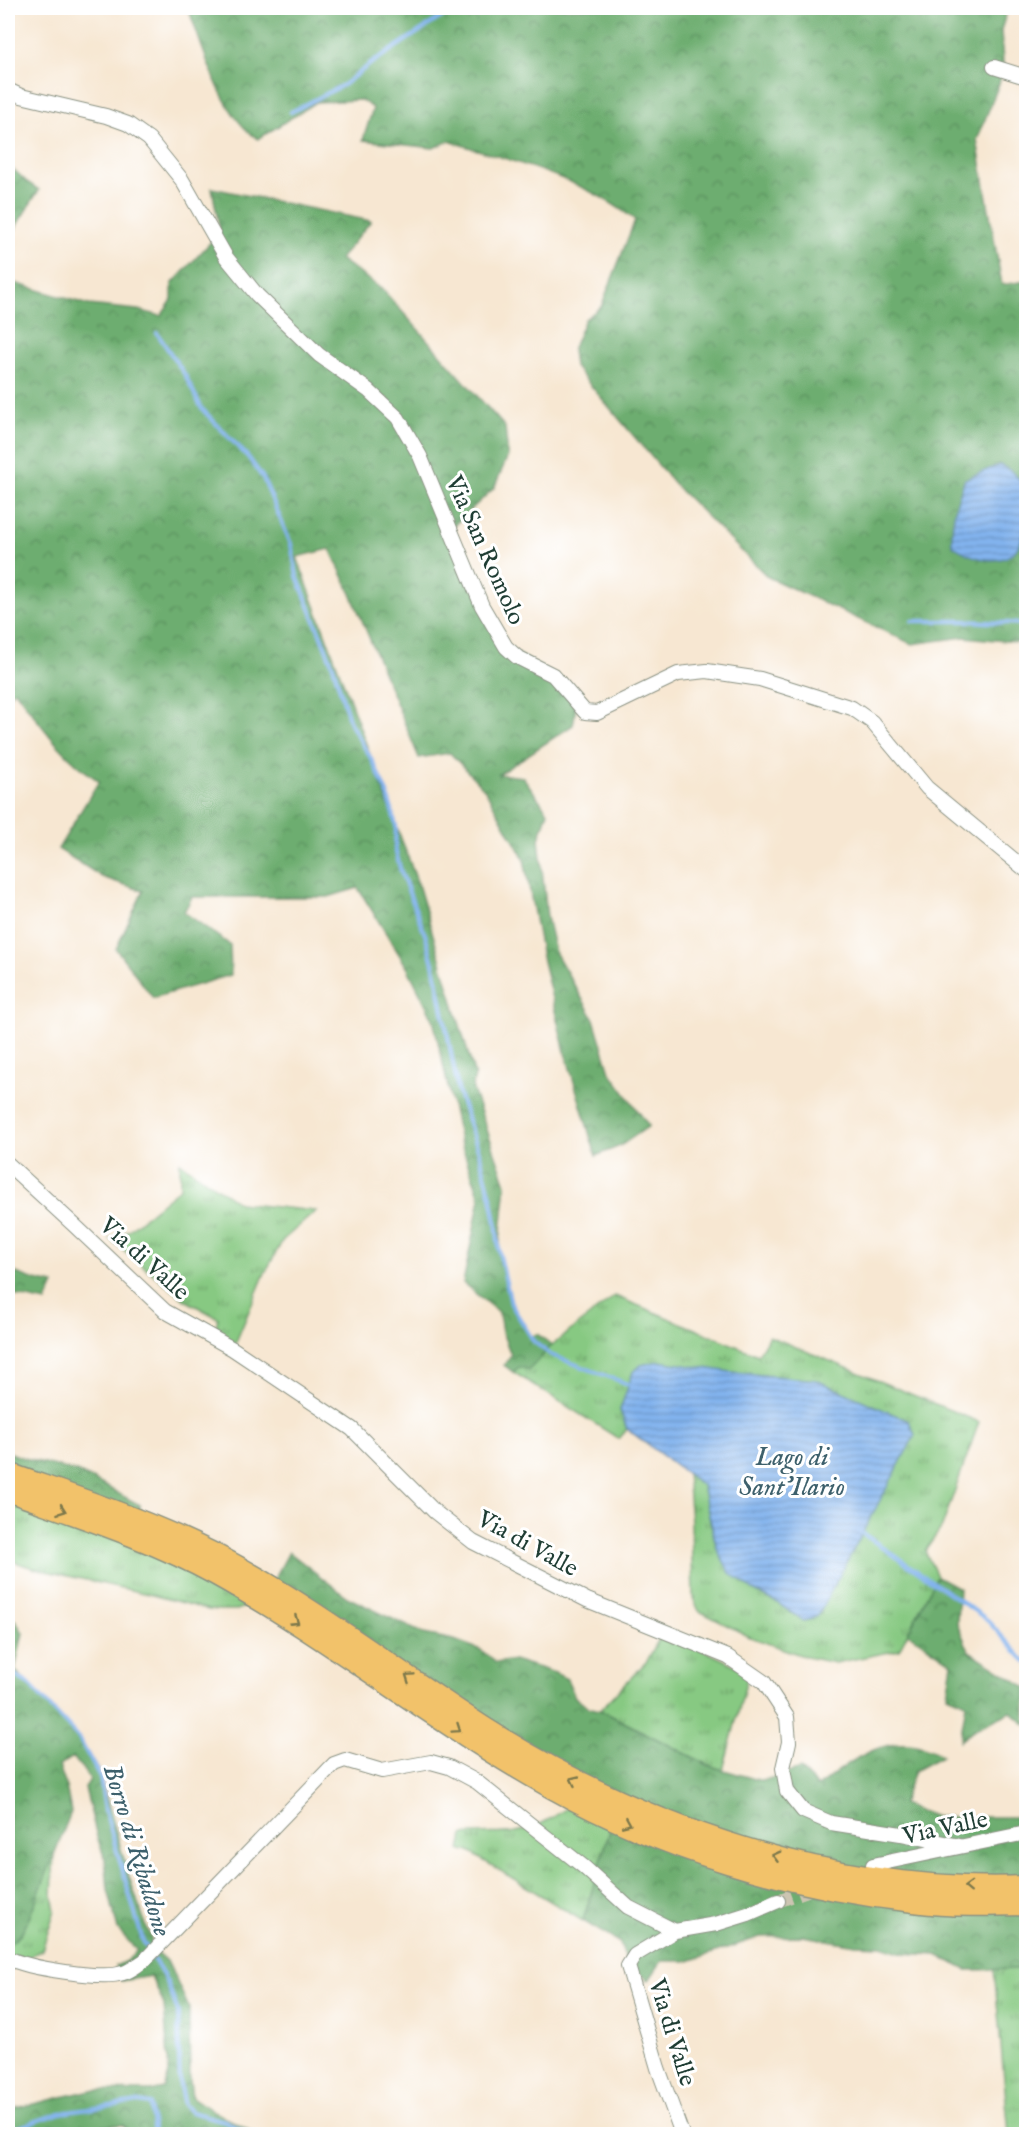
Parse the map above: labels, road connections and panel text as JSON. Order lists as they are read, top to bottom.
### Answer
{
  "streets": {
    "street": ["Via San Romolo", "Via di Valle", "Via Valle"]
  },
  "crossings": [
    ["Via di Valle", "Via Valle"]
  ],
  "water": ["Lago di Sant'Ilario", "Borro di Ribaldone"]
}
